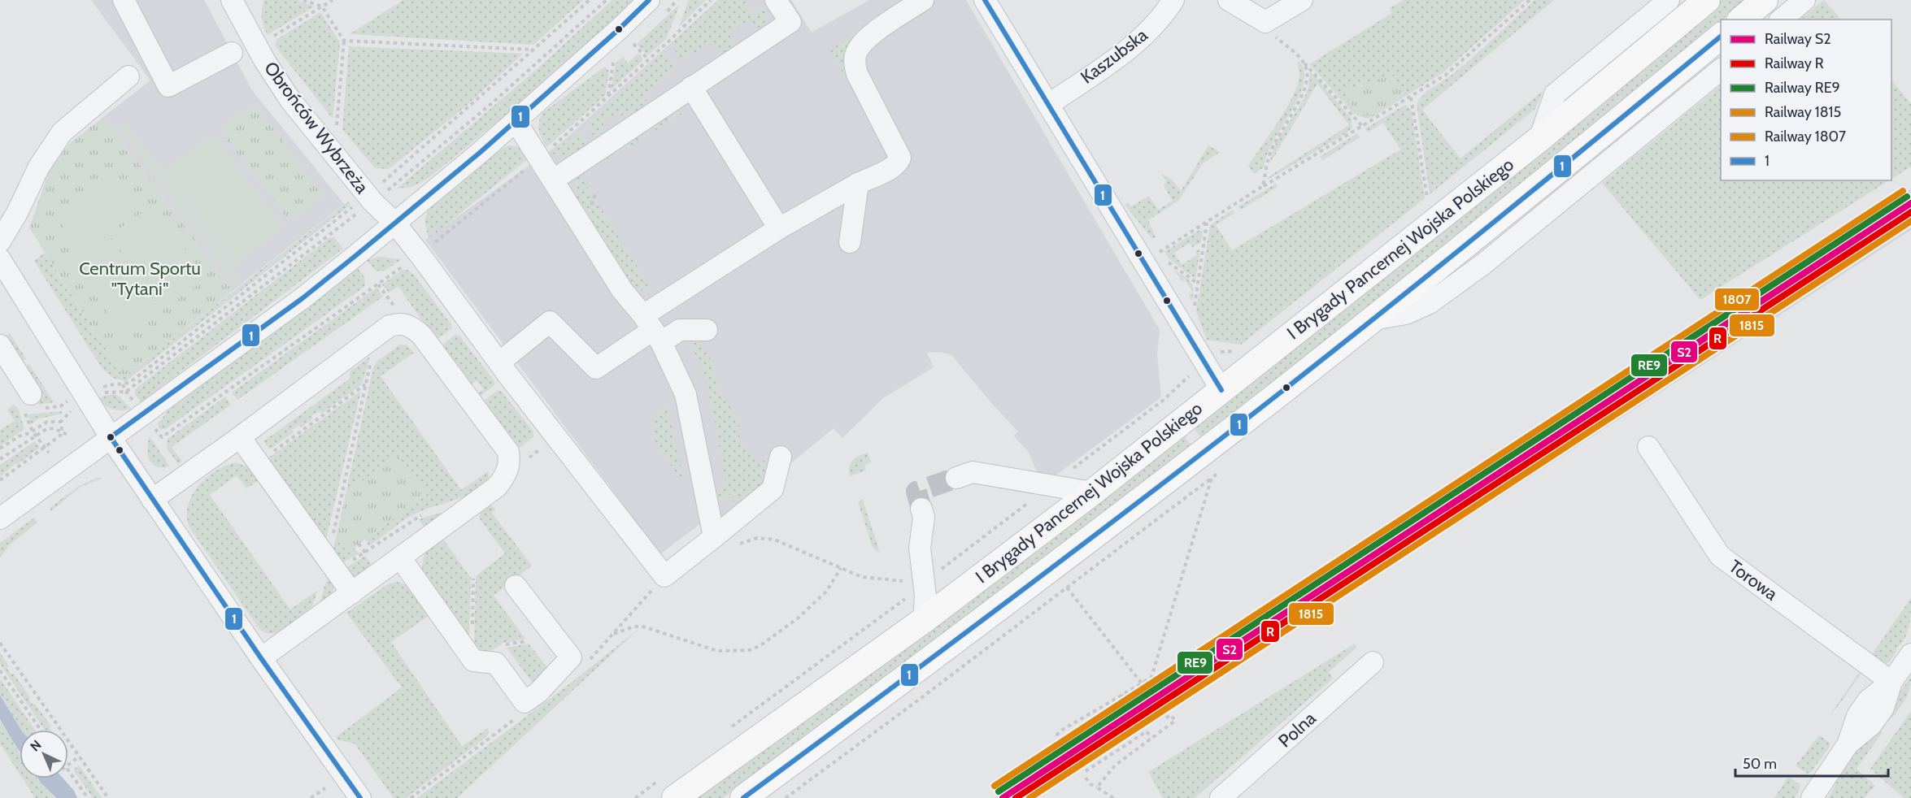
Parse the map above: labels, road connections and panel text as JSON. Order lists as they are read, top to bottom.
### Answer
{
  "streets": {
    "main road": ["I Brygady Pancernej Wojska Polskiego"],
    "street": [
      "Kaszubska",
      "Obrońców Wybrzeża",
      "Torowa",
      "Polna"
    ]
  },
  "parks": ["Centrum Sportu \"Tytani\""],
  "lines": [
    "transit line 1",
    "rail line 1807",
    "rail line RE9",
    "rail line S2",
    "rail line R",
    "rail line 1815"
  ],
  "legend": [
    "Railway S2",
    "Railway R",
    "Railway RE9",
    "Railway 1815",
    "Railway 1807",
    "1"
  ],
  "scale_bar": "50 m",
  "north": "top left"
}
